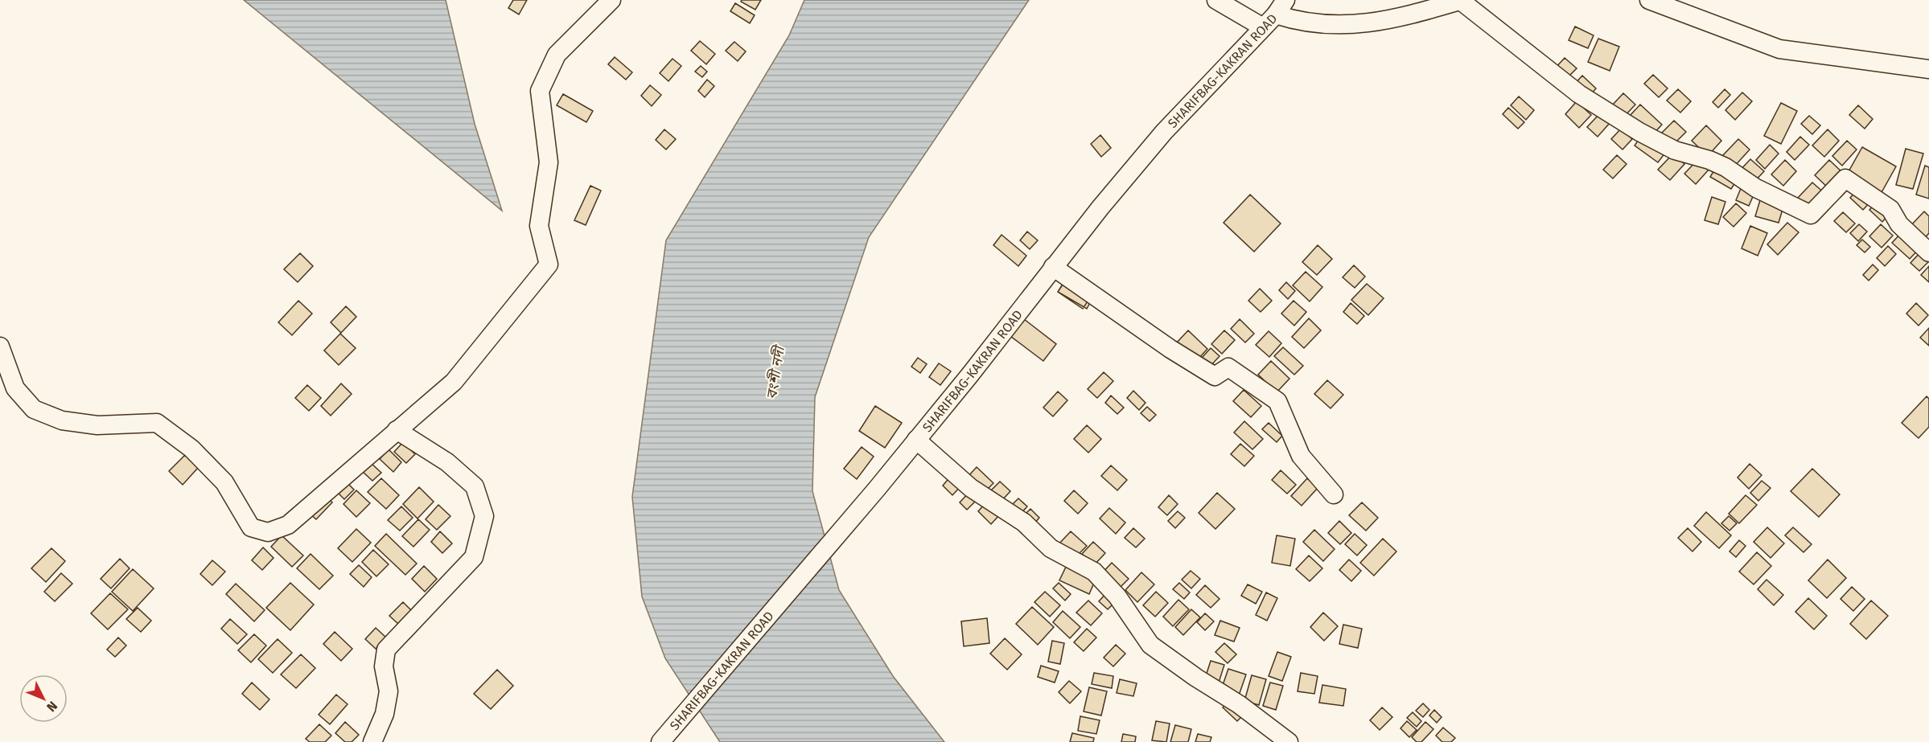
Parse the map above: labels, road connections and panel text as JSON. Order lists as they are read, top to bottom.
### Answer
{
  "streets": {
    "street": ["SHARIFBAG-KAKRAN ROAD"]
  },
  "water": ["বংশী নদী"],
  "north": "bottom right"
}
